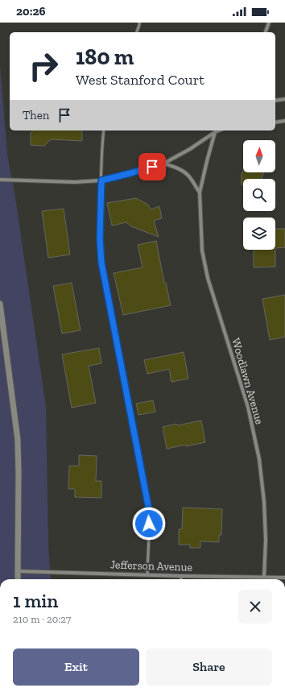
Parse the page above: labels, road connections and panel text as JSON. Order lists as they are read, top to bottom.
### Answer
{
  "streets": {
    "street": ["Woodlawn Avenue", "Jefferson Avenue"]
  },
  "crossings": [
    ["Woodlawn Avenue", "Jefferson Avenue"]
  ],
  "north": "top",
  "page": {
    "status": "20:26",
    "turn": ["180 m", "West Stanford Court"],
    "then": "Then",
    "heading": ["1 min", "210 m · 20:27"],
    "buttons": ["Exit", "Share"]
  }
}
